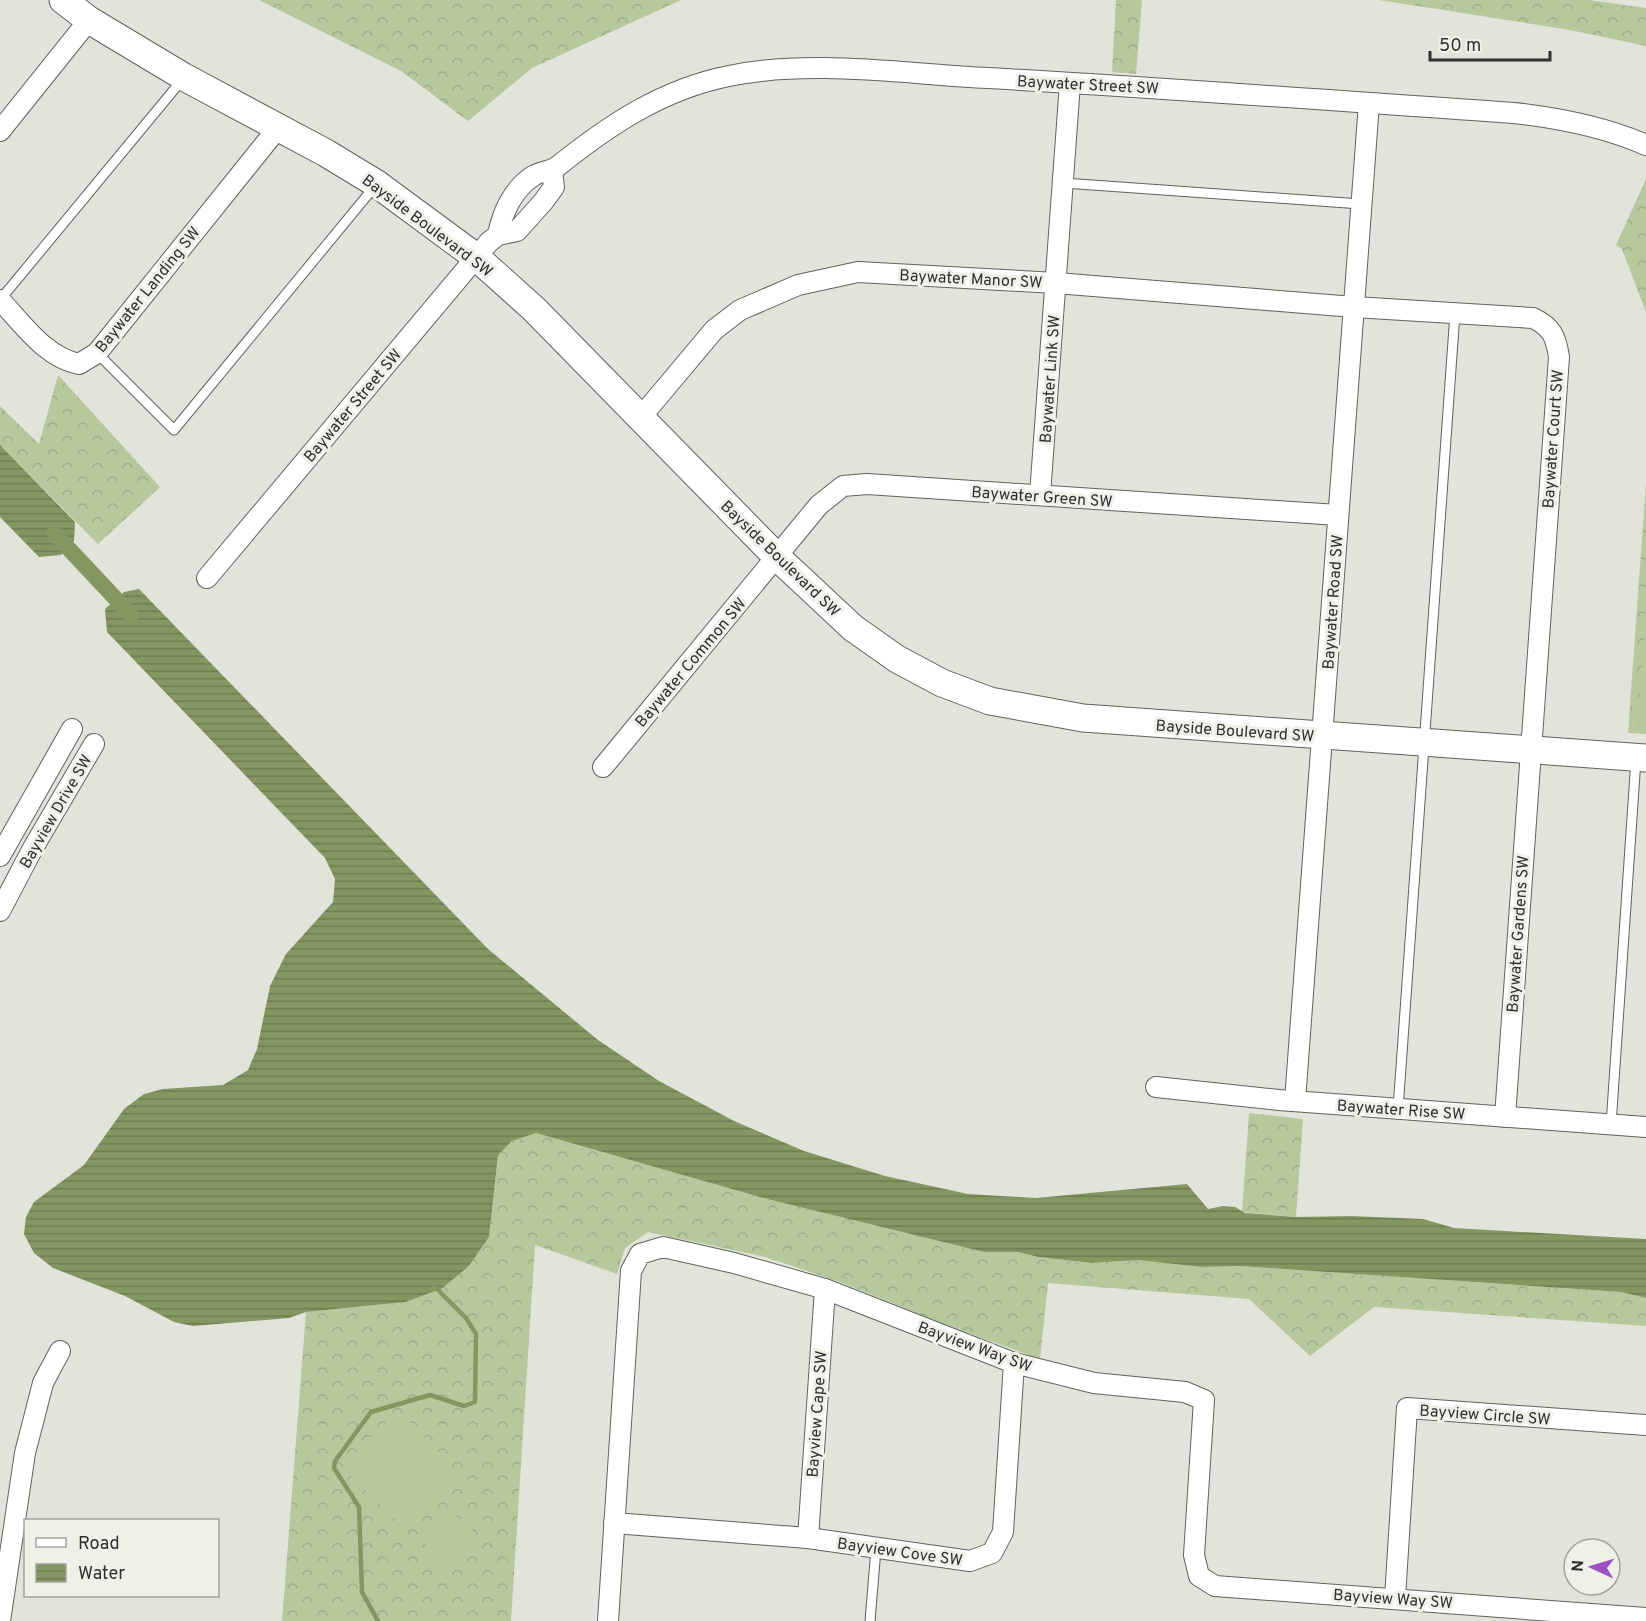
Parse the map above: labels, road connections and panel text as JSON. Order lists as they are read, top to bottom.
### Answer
{
  "streets": {
    "street": [
      "Baywater Street SW",
      "Bayside Boulevard SW",
      "Baywater Manor SW",
      "Baywater Landing SW",
      "Baywater Link SW",
      "Baywater Court SW",
      "Baywater Green SW",
      "Baywater Road SW",
      "Baywater Common SW",
      "Bayview Drive SW",
      "Baywater Gardens SW",
      "Baywater Rise SW",
      "Bayview Way SW",
      "Bayview Cape SW",
      "Bayview Circle SW",
      "Bayview Cove SW"
    ]
  },
  "crossings": [
    ["Baywater Street SW", "Bayside Boulevard SW"],
    ["Baywater Street SW", "Baywater Link SW"],
    ["Baywater Street SW", "Baywater Road SW"],
    ["Bayside Boulevard SW", "Baywater Manor SW"],
    ["Bayside Boulevard SW", "Baywater Landing SW"],
    ["Bayside Boulevard SW", "Baywater Court SW"],
    ["Bayside Boulevard SW", "Baywater Green SW"],
    ["Bayside Boulevard SW", "Baywater Road SW"],
    ["Bayside Boulevard SW", "Baywater Common SW"],
    ["Bayside Boulevard SW", "Baywater Gardens SW"],
    ["Baywater Manor SW", "Baywater Link SW"],
    ["Baywater Manor SW", "Baywater Court SW"],
    ["Baywater Manor SW", "Baywater Road SW"],
    ["Baywater Link SW", "Baywater Green SW"],
    ["Baywater Court SW", "Baywater Road SW"],
    ["Baywater Court SW", "Baywater Gardens SW"],
    ["Baywater Green SW", "Baywater Road SW"],
    ["Baywater Green SW", "Baywater Common SW"],
    ["Baywater Road SW", "Baywater Rise SW"],
    ["Baywater Gardens SW", "Baywater Rise SW"],
    ["Bayview Way SW", "Bayview Cape SW"],
    ["Bayview Way SW", "Bayview Circle SW"],
    ["Bayview Way SW", "Bayview Cove SW"],
    ["Bayview Cape SW", "Bayview Cove SW"]
  ],
  "legend": ["Road", "Water"],
  "scale_bar": "50 m",
  "north": "left"
}
